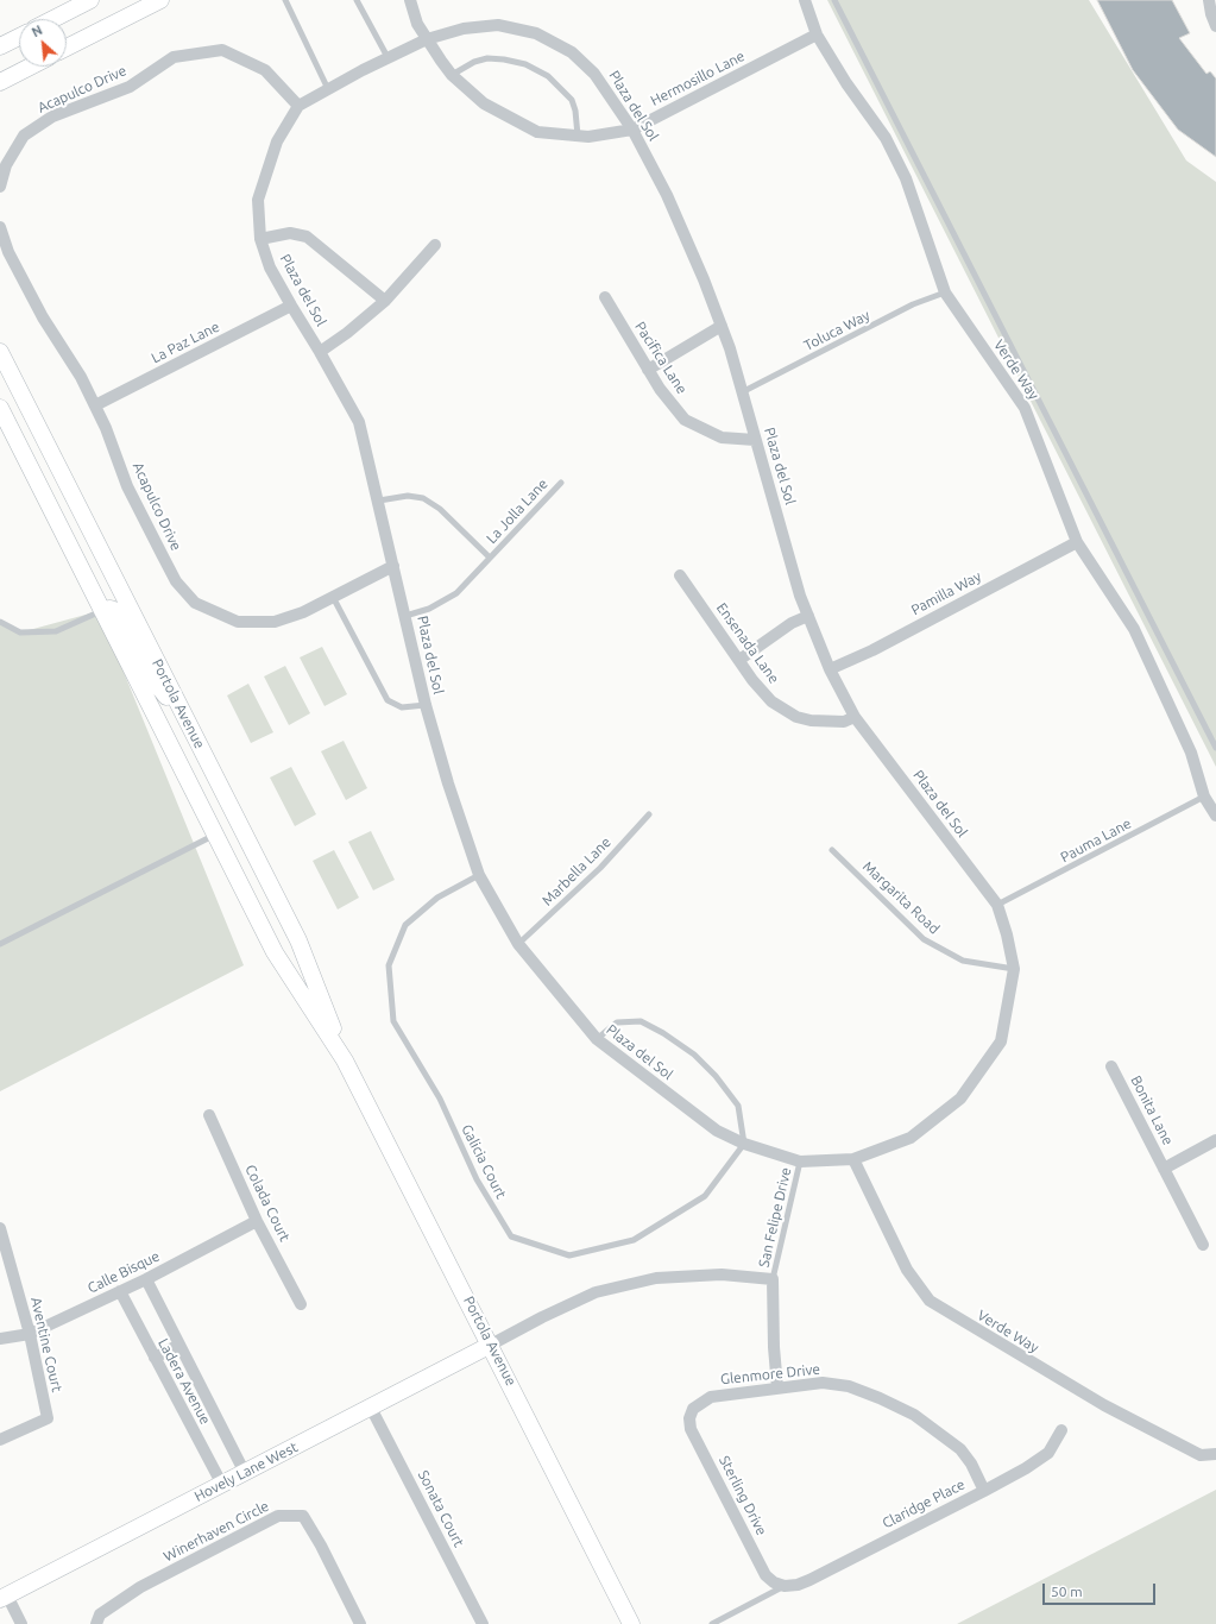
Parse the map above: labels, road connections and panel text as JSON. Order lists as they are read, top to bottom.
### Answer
{
  "streets": {
    "main road": ["Portola Avenue", "Hovely Lane West"],
    "street": [
      "Hermosillo Lane",
      "Acapulco Drive",
      "Plaza del Sol",
      "La Paz Lane",
      "Pacifica Lane",
      "Verde Way",
      "Pamilla Way",
      "Ensenada Lane",
      "Bonita Lane",
      "Colada Court",
      "Calle Bisque",
      "Aventine Court",
      "Glenmore Drive",
      "Ladera Avenue",
      "Sterling Drive",
      "Claridge Place",
      "Sonata Court",
      "Winerhaven Circle"
    ],
    "lane": [
      "Toluca Way",
      "La Jolla Lane",
      "Pauma Lane",
      "Marbella Lane",
      "Margarita Road",
      "Galicia Court",
      "San Felipe Drive"
    ]
  },
  "crossings": [
    ["Hermosillo Lane", "Plaza del Sol"],
    ["Hermosillo Lane", "Verde Way"],
    ["Acapulco Drive", "Plaza del Sol"],
    ["Acapulco Drive", "La Paz Lane"],
    ["Plaza del Sol", "Toluca Way"],
    ["Plaza del Sol", "La Paz Lane"],
    ["Plaza del Sol", "Pacifica Lane"],
    ["Plaza del Sol", "Verde Way"],
    ["Plaza del Sol", "La Jolla Lane"],
    ["Plaza del Sol", "Pamilla Way"],
    ["Plaza del Sol", "Ensenada Lane"],
    ["Plaza del Sol", "Pauma Lane"],
    ["Plaza del Sol", "Marbella Lane"],
    ["Plaza del Sol", "Margarita Road"],
    ["Plaza del Sol", "Galicia Court"],
    ["Plaza del Sol", "San Felipe Drive"],
    ["Toluca Way", "Verde Way"],
    ["Verde Way", "Pamilla Way"],
    ["Verde Way", "Pauma Lane"],
    ["Portola Avenue", "Hovely Lane West"],
    ["Colada Court", "Calle Bisque"],
    ["Calle Bisque", "Aventine Court"],
    ["Calle Bisque", "Ladera Avenue"],
    ["Glenmore Drive", "Sterling Drive"],
    ["Glenmore Drive", "Claridge Place"],
    ["Ladera Avenue", "Hovely Lane West"],
    ["Hovely Lane West", "Sonata Court"],
    ["Sterling Drive", "Claridge Place"]
  ],
  "scale_bar": "50 m",
  "north": "top left"
}
